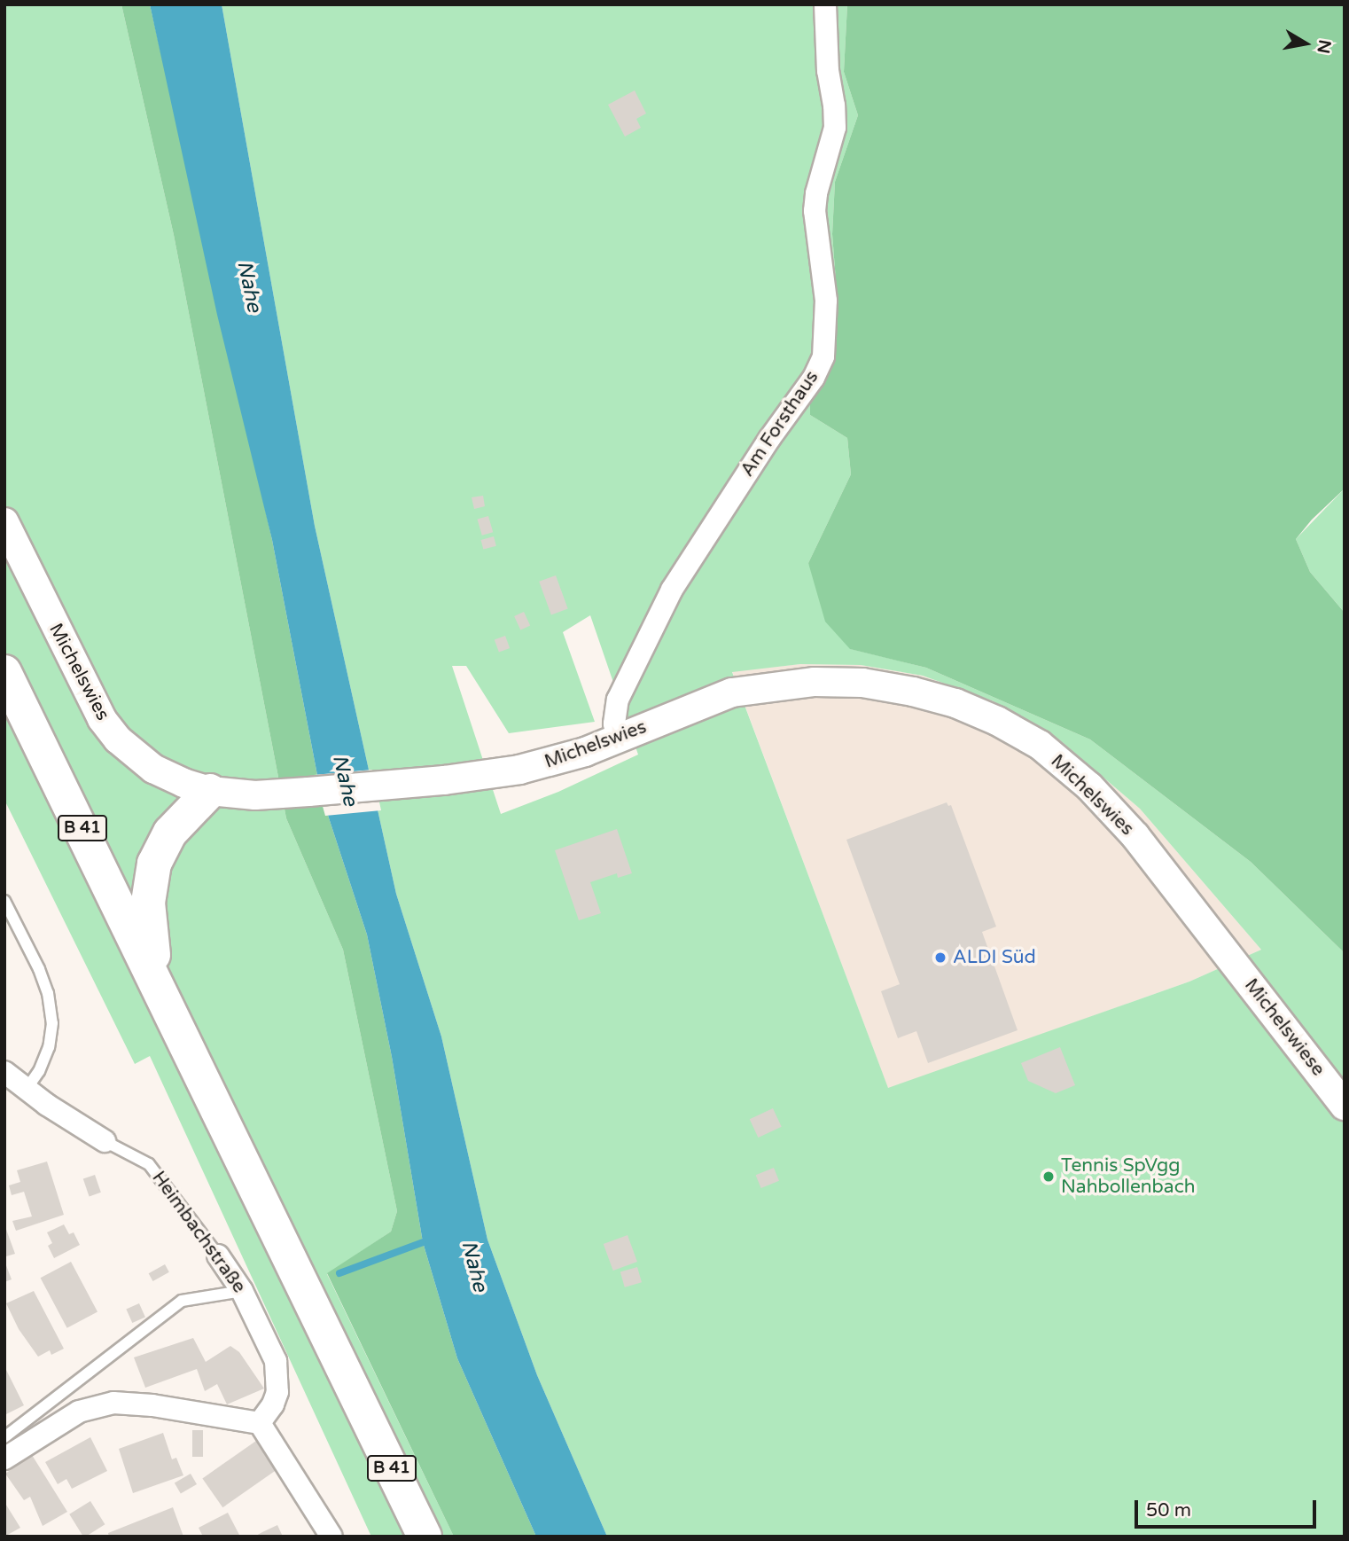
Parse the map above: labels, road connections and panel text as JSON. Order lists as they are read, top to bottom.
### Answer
{
  "streets": {
    "main road": ["B 41"],
    "street": [
      "Am Forsthaus",
      "Michelswies",
      "Michelswiese",
      "Heimbachstraße"
    ]
  },
  "crossings": [
    ["Am Forsthaus", "Michelswies"],
    ["Michelswies", "Michelswiese"]
  ],
  "water": ["Nahe"],
  "places": ["ALDI Süd", "Tennis SpVgg Nahbollenbach"],
  "scale_bar": "50 m",
  "north": "right"
}
